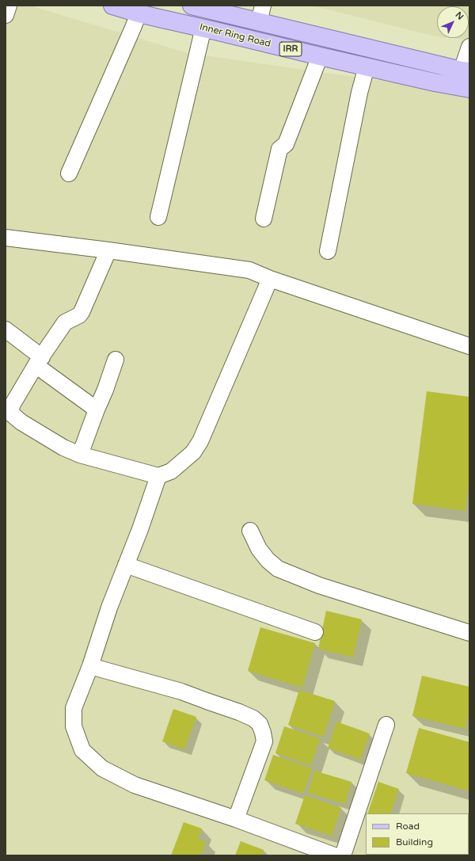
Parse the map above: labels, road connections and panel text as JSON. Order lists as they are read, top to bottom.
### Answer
{
  "streets": {
    "main road": ["Inner Ring Road", "IRR"]
  },
  "legend": ["Road", "Building"],
  "north": "top right"
}
